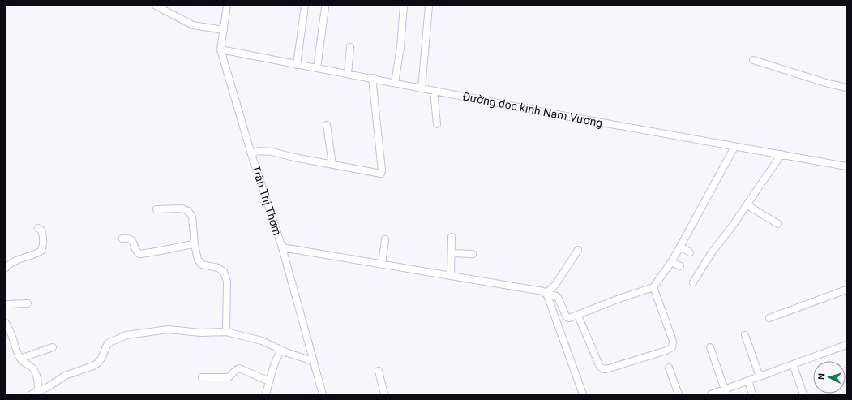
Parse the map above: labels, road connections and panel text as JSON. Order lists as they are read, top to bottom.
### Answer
{
  "streets": {
    "street": ["Đường dọc kinh Nam Vương", "Trần Thị Thơm"]
  },
  "crossings": [
    ["Đường dọc kinh Nam Vương", "Trần Thị Thơm"]
  ],
  "north": "left"
}
